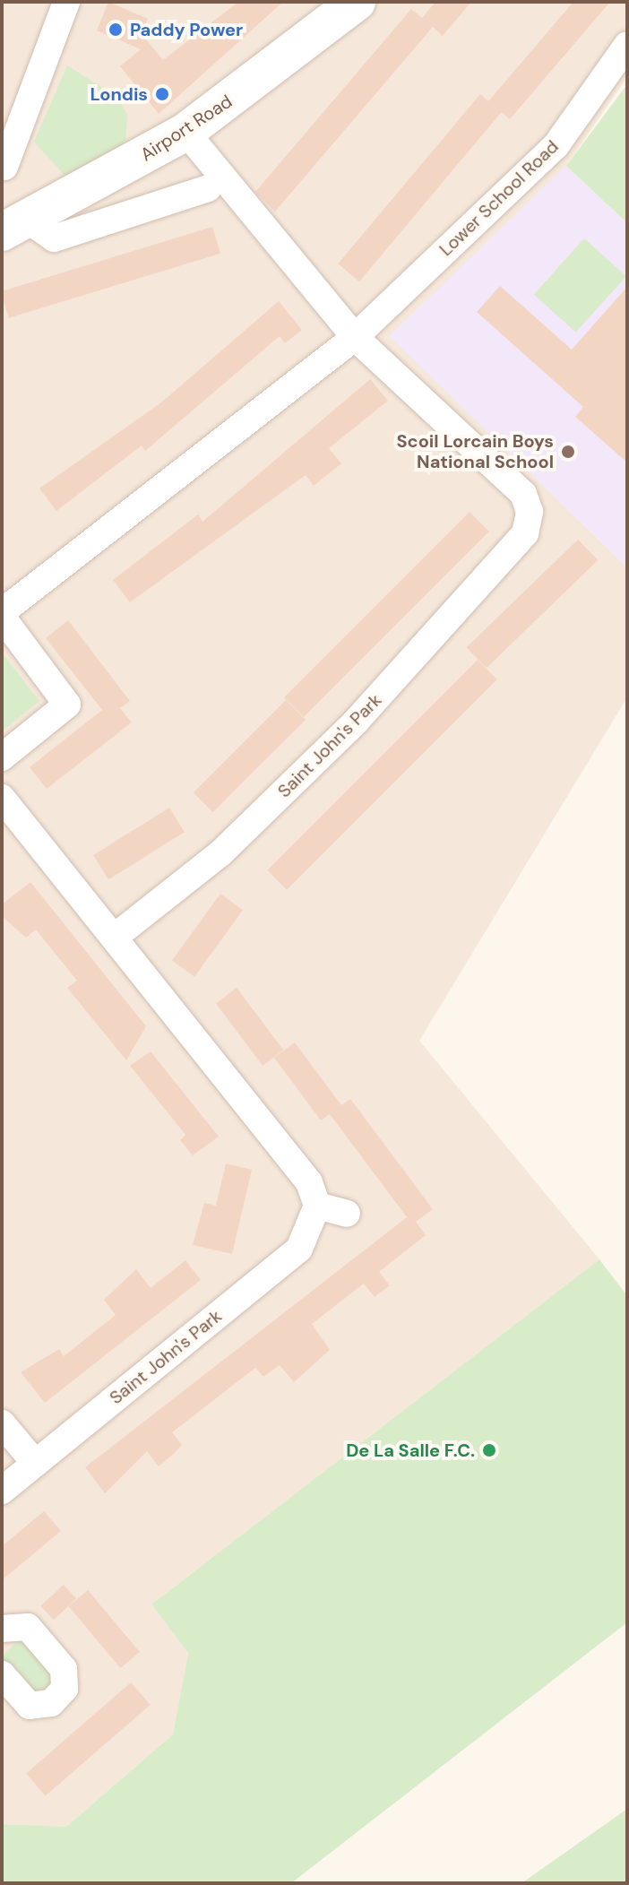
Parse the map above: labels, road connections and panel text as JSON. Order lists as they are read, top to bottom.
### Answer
{
  "streets": {
    "main road": ["Airport Road"],
    "street": ["Lower School Road", "Saint John's Park"]
  },
  "crossings": [
    ["Lower School Road", "Saint John's Park"]
  ],
  "places": [
    "Paddy Power",
    "Londis",
    "Scoil Lorcain Boys National School",
    "De La Salle F.C."
  ]
}
